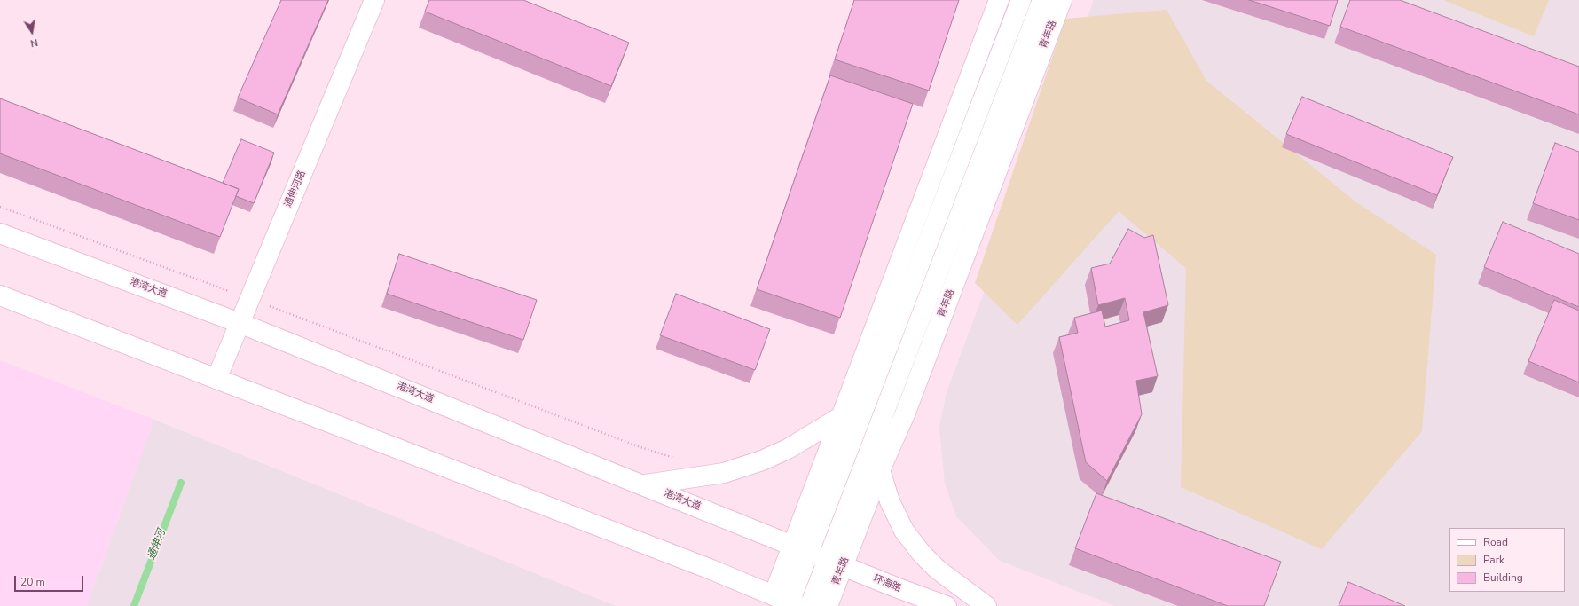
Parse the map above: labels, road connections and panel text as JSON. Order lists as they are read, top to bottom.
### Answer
{
  "streets": {
    "main road": [
      "青年路",
      "通伸河路",
      "港湾大道",
      "环海路"
    ]
  },
  "crossings": [
    ["青年路", "港湾大道"],
    ["青年路", "环海路"],
    ["通伸河路", "港湾大道"],
    ["港湾大道", "环海路"]
  ],
  "water": ["通伸河"],
  "legend": ["Road", "Park", "Building"],
  "scale_bar": "20 m",
  "north": "bottom"
}
